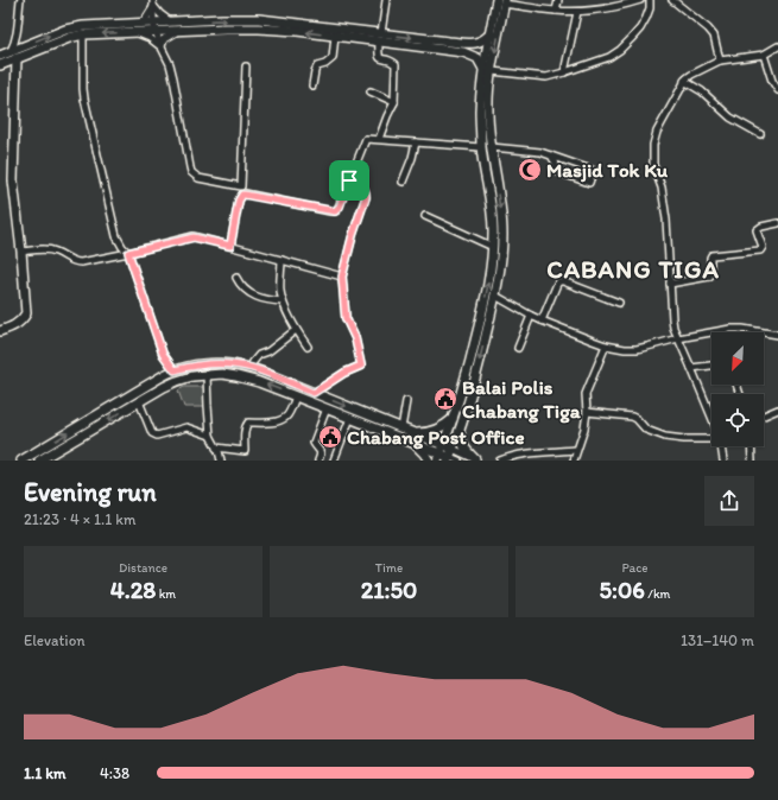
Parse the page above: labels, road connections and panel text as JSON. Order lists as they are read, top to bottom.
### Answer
{
  "districts": ["CABANG TIGA"],
  "places": {
    "mosque": ["Masjid Tok Ku"],
    "public building": ["Balai Polis Chabang Tiga", "Chabang Post Office"]
  },
  "north": "bottom left",
  "page": {
    "heading": ["Evening run", "21:23 · 4 × 1.1 km"],
    "stats": [
      ["Distance", "4.28 km"],
      ["Time", "21:50"],
      ["Pace", "5:06 /km"]
    ],
    "chart": ["Elevation", "131–140 m"],
    "list": [
      {
        "name": "1.1 km",
        "note": "4:38"
      }
    ]
  }
}
